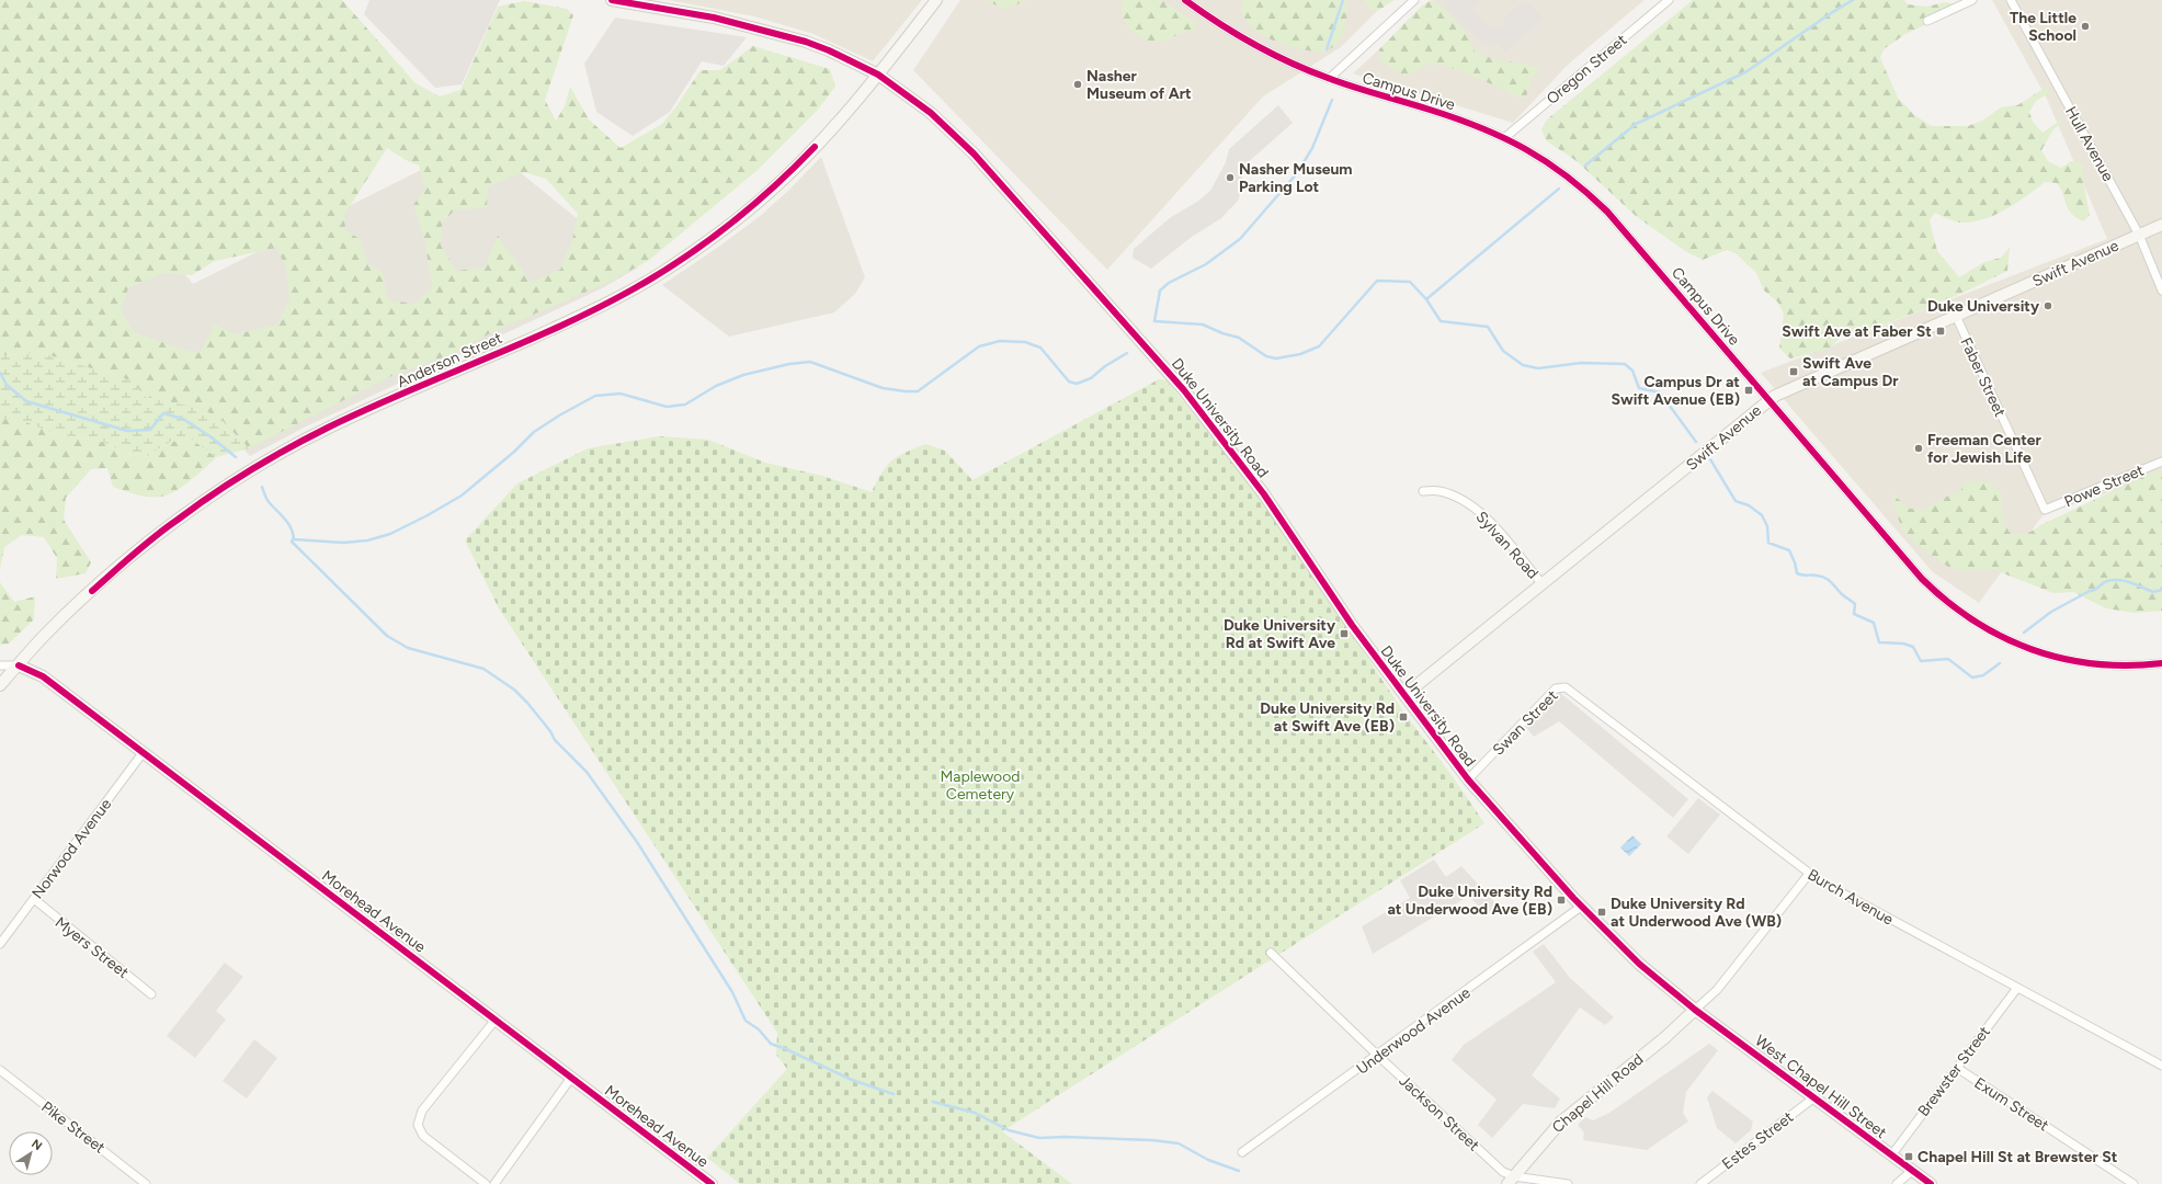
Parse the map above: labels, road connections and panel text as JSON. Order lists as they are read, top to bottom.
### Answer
{
  "streets": {
    "street": [
      "Oregon Street",
      "Campus Drive",
      "Hull Avenue",
      "Swift Avenue",
      "Anderson Street",
      "Faber Street",
      "Duke University Road",
      "Powe Street",
      "Sylvan Road",
      "Swan Street",
      "Norwood Avenue",
      "Burch Avenue",
      "Morehead Avenue",
      "Myers Street",
      "Underwood Avenue",
      "Brewster Street",
      "West Chapel Hill Street",
      "Chapel Hill Road",
      "Exum Street",
      "Jackson Street",
      "Pike Street",
      "Estes Street"
    ]
  },
  "crossings": [
    ["Oregon Street", "Campus Drive"],
    ["Campus Drive", "Swift Avenue"],
    ["Hull Avenue", "Swift Avenue"],
    ["Swift Avenue", "Faber Street"],
    ["Swift Avenue", "Duke University Road"],
    ["Swift Avenue", "Sylvan Road"],
    ["Anderson Street", "Duke University Road"],
    ["Anderson Street", "Morehead Avenue"],
    ["Faber Street", "Powe Street"],
    ["Duke University Road", "Swan Street"],
    ["Duke University Road", "Underwood Avenue"],
    ["Duke University Road", "West Chapel Hill Street"],
    ["Duke University Road", "Chapel Hill Road"],
    ["Swan Street", "Burch Avenue"],
    ["Norwood Avenue", "Morehead Avenue"],
    ["Norwood Avenue", "Myers Street"],
    ["Burch Avenue", "Brewster Street"],
    ["Underwood Avenue", "Jackson Street"],
    ["Brewster Street", "West Chapel Hill Street"],
    ["Brewster Street", "Exum Street"],
    ["West Chapel Hill Street", "Chapel Hill Road"],
    ["West Chapel Hill Street", "Estes Street"],
    ["Chapel Hill Road", "Jackson Street"]
  ],
  "parks": ["Maplewood Cemetery"],
  "places": {
    "other": [
      "The Little School",
      "Nasher Museum of Art",
      "Nasher Museum Parking Lot",
      "Duke University",
      "Freeman Center for Jewish Life"
    ],
    "transit": [
      "Swift Ave at Faber St",
      "Swift Ave at Campus Dr",
      "Campus Dr at Swift Avenue (EB)",
      "Duke University Rd at Swift Ave",
      "Duke University Rd at Swift Ave (EB)",
      "Duke University Rd at Underwood Ave (EB)",
      "Duke University Rd at Underwood Ave (WB)",
      "Chapel Hill St at Brewster St"
    ]
  },
  "north": "top right"
}
